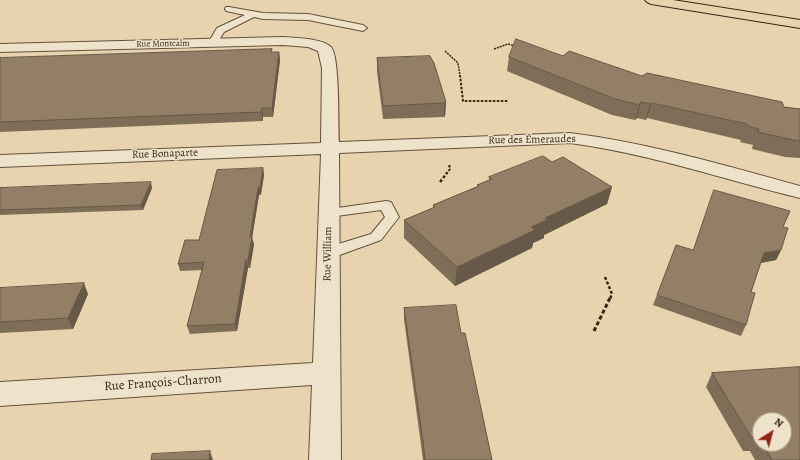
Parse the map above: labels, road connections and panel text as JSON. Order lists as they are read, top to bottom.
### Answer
{
  "streets": {
    "street": [
      "Rue Montcalm",
      "Rue des Émeraudes",
      "Rue Bonaparte",
      "Rue William",
      "Rue François-Charron"
    ]
  },
  "crossings": [
    ["Rue Montcalm", "Rue William"],
    ["Rue des Émeraudes", "Rue Bonaparte"],
    ["Rue des Émeraudes", "Rue William"],
    ["Rue Bonaparte", "Rue William"],
    ["Rue William", "Rue François-Charron"]
  ],
  "north": "top right"
}
